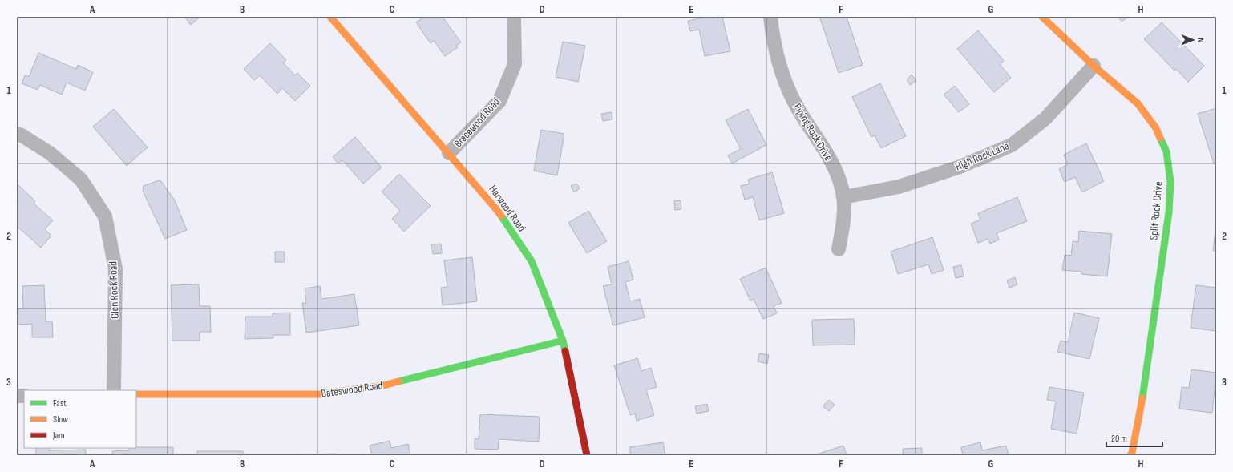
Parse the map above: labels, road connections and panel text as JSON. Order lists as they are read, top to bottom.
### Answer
{
  "streets": {
    "street": [
      "Bracewood Road",
      "Piping Rock Drive",
      "High Rock Lane",
      "Harwood Road",
      "Split Rock Drive",
      "Glen Rock Road",
      "Bateswood Road"
    ]
  },
  "crossings": [
    ["Bracewood Road", "Harwood Road"],
    ["Piping Rock Drive", "High Rock Lane"],
    ["High Rock Lane", "Split Rock Drive"],
    ["Harwood Road", "Bateswood Road"]
  ],
  "legend": ["Fast", "Slow", "Jam"],
  "scale_bar": "20 m",
  "north": "right",
  "grid": {
    "columns": [
      "A",
      "B",
      "C",
      "D",
      "E",
      "F",
      "G",
      "H"
    ],
    "rows": ["1", "2", "3"]
  }
}
